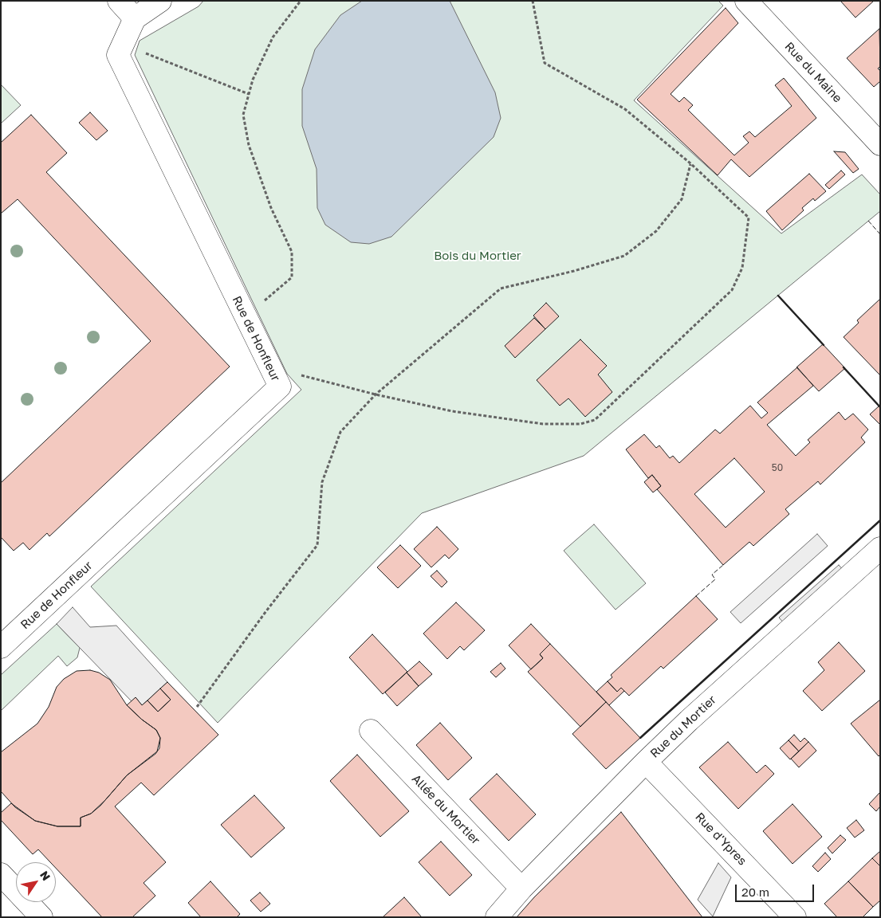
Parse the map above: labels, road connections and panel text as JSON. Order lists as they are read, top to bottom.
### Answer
{
  "streets": {
    "street": [
      "Rue du Maine",
      "Rue de Honfleur",
      "Rue du Mortier",
      "Allée du Mortier",
      "Rue d'Ypres"
    ]
  },
  "crossings": [
    ["Rue du Mortier", "Allée du Mortier"],
    ["Rue du Mortier", "Rue d'Ypres"]
  ],
  "parks": ["Bois du Mortier"],
  "house_numbers": ["50"],
  "scale_bar": "20 m",
  "north": "top right"
}
